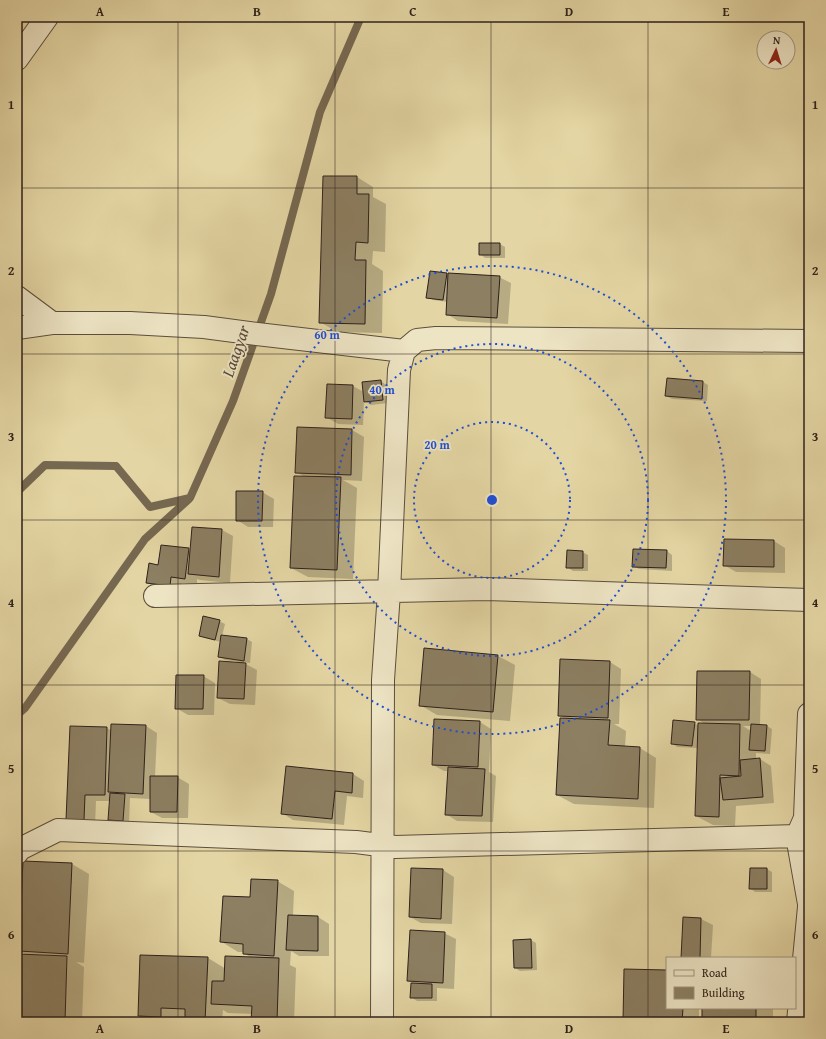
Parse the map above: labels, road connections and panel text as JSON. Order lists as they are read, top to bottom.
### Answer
{
  "water": ["Laagyar"],
  "legend": ["Road", "Building"],
  "north": "top",
  "grid": {
    "columns": [
      "A",
      "B",
      "C",
      "D",
      "E"
    ],
    "rows": [
      "1",
      "2",
      "3",
      "4",
      "5",
      "6"
    ]
  },
  "rings": ["60 m", "40 m", "20 m"]
}
